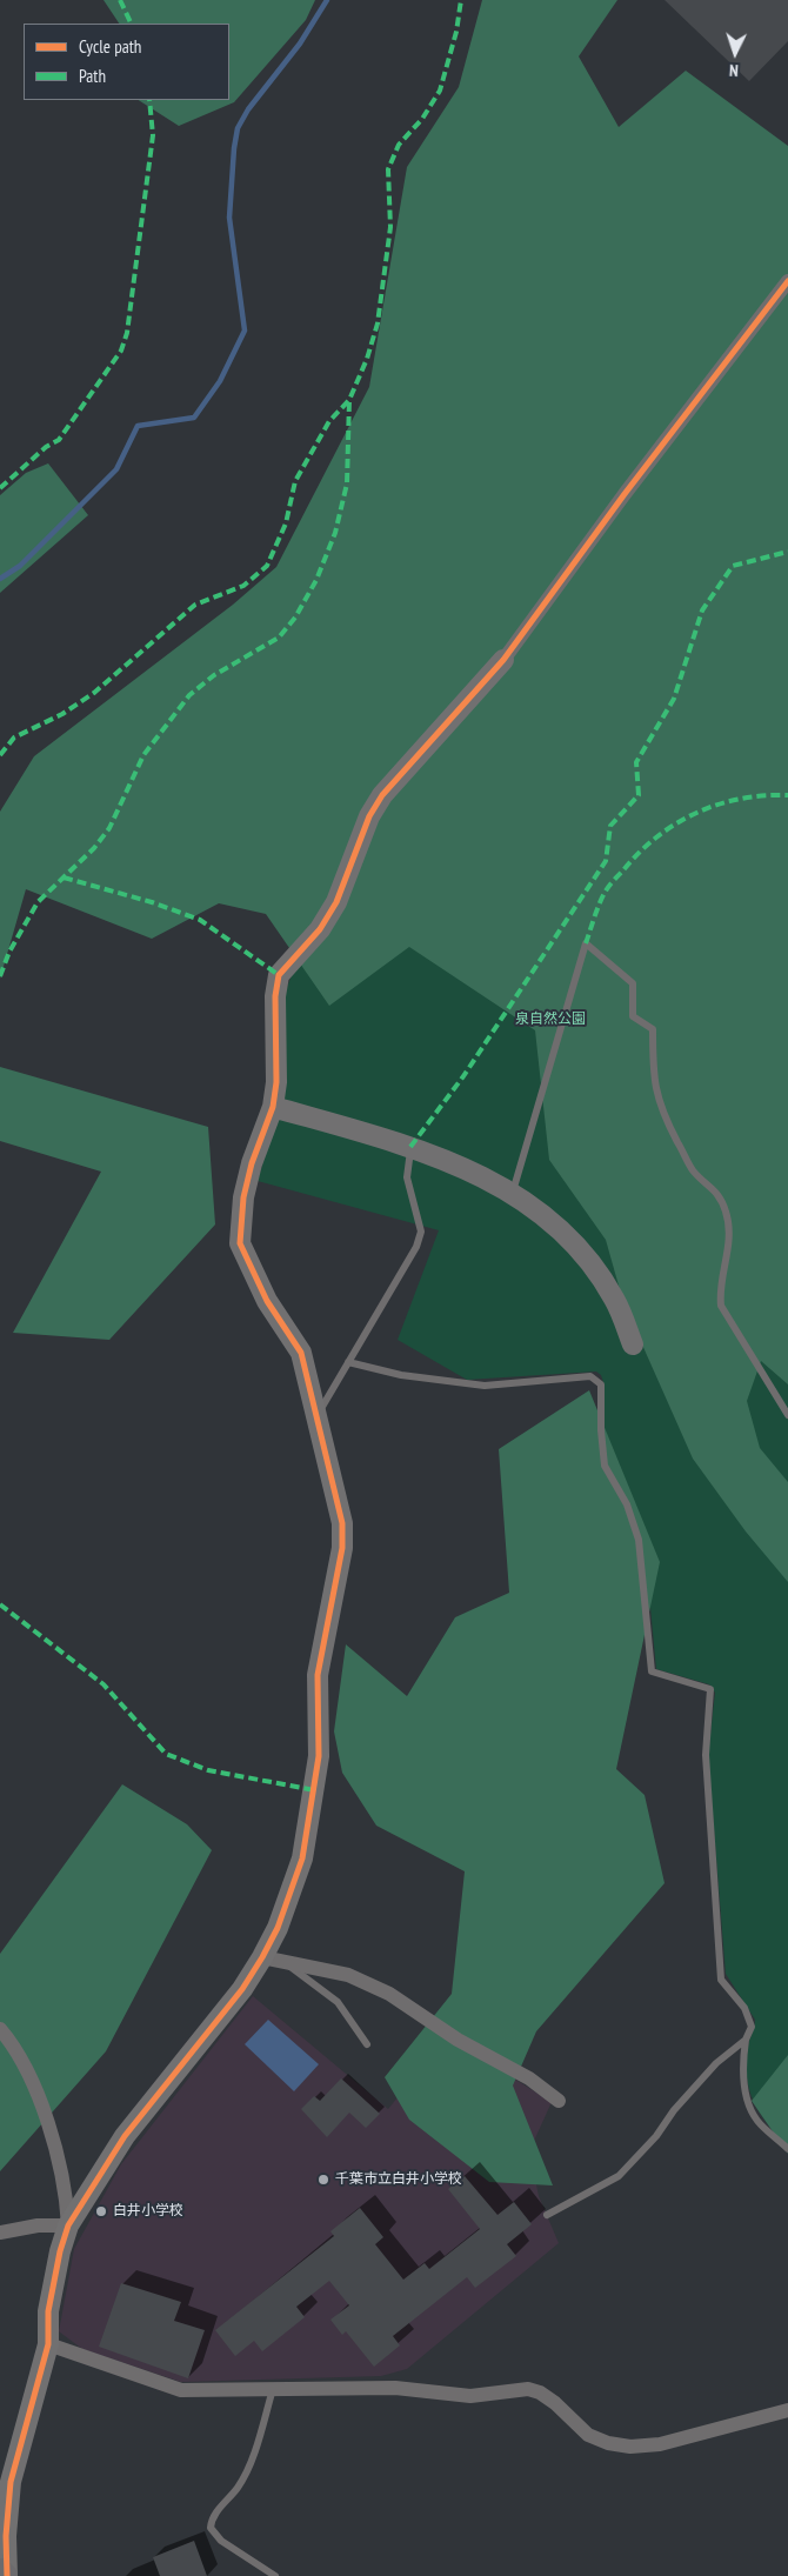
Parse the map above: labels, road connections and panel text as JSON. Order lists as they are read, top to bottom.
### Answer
{
  "parks": ["泉自然公園"],
  "places": ["千葉市立白井小学校", "白井小学校"],
  "legend": ["Cycle path", "Path"],
  "north": "bottom"
}
